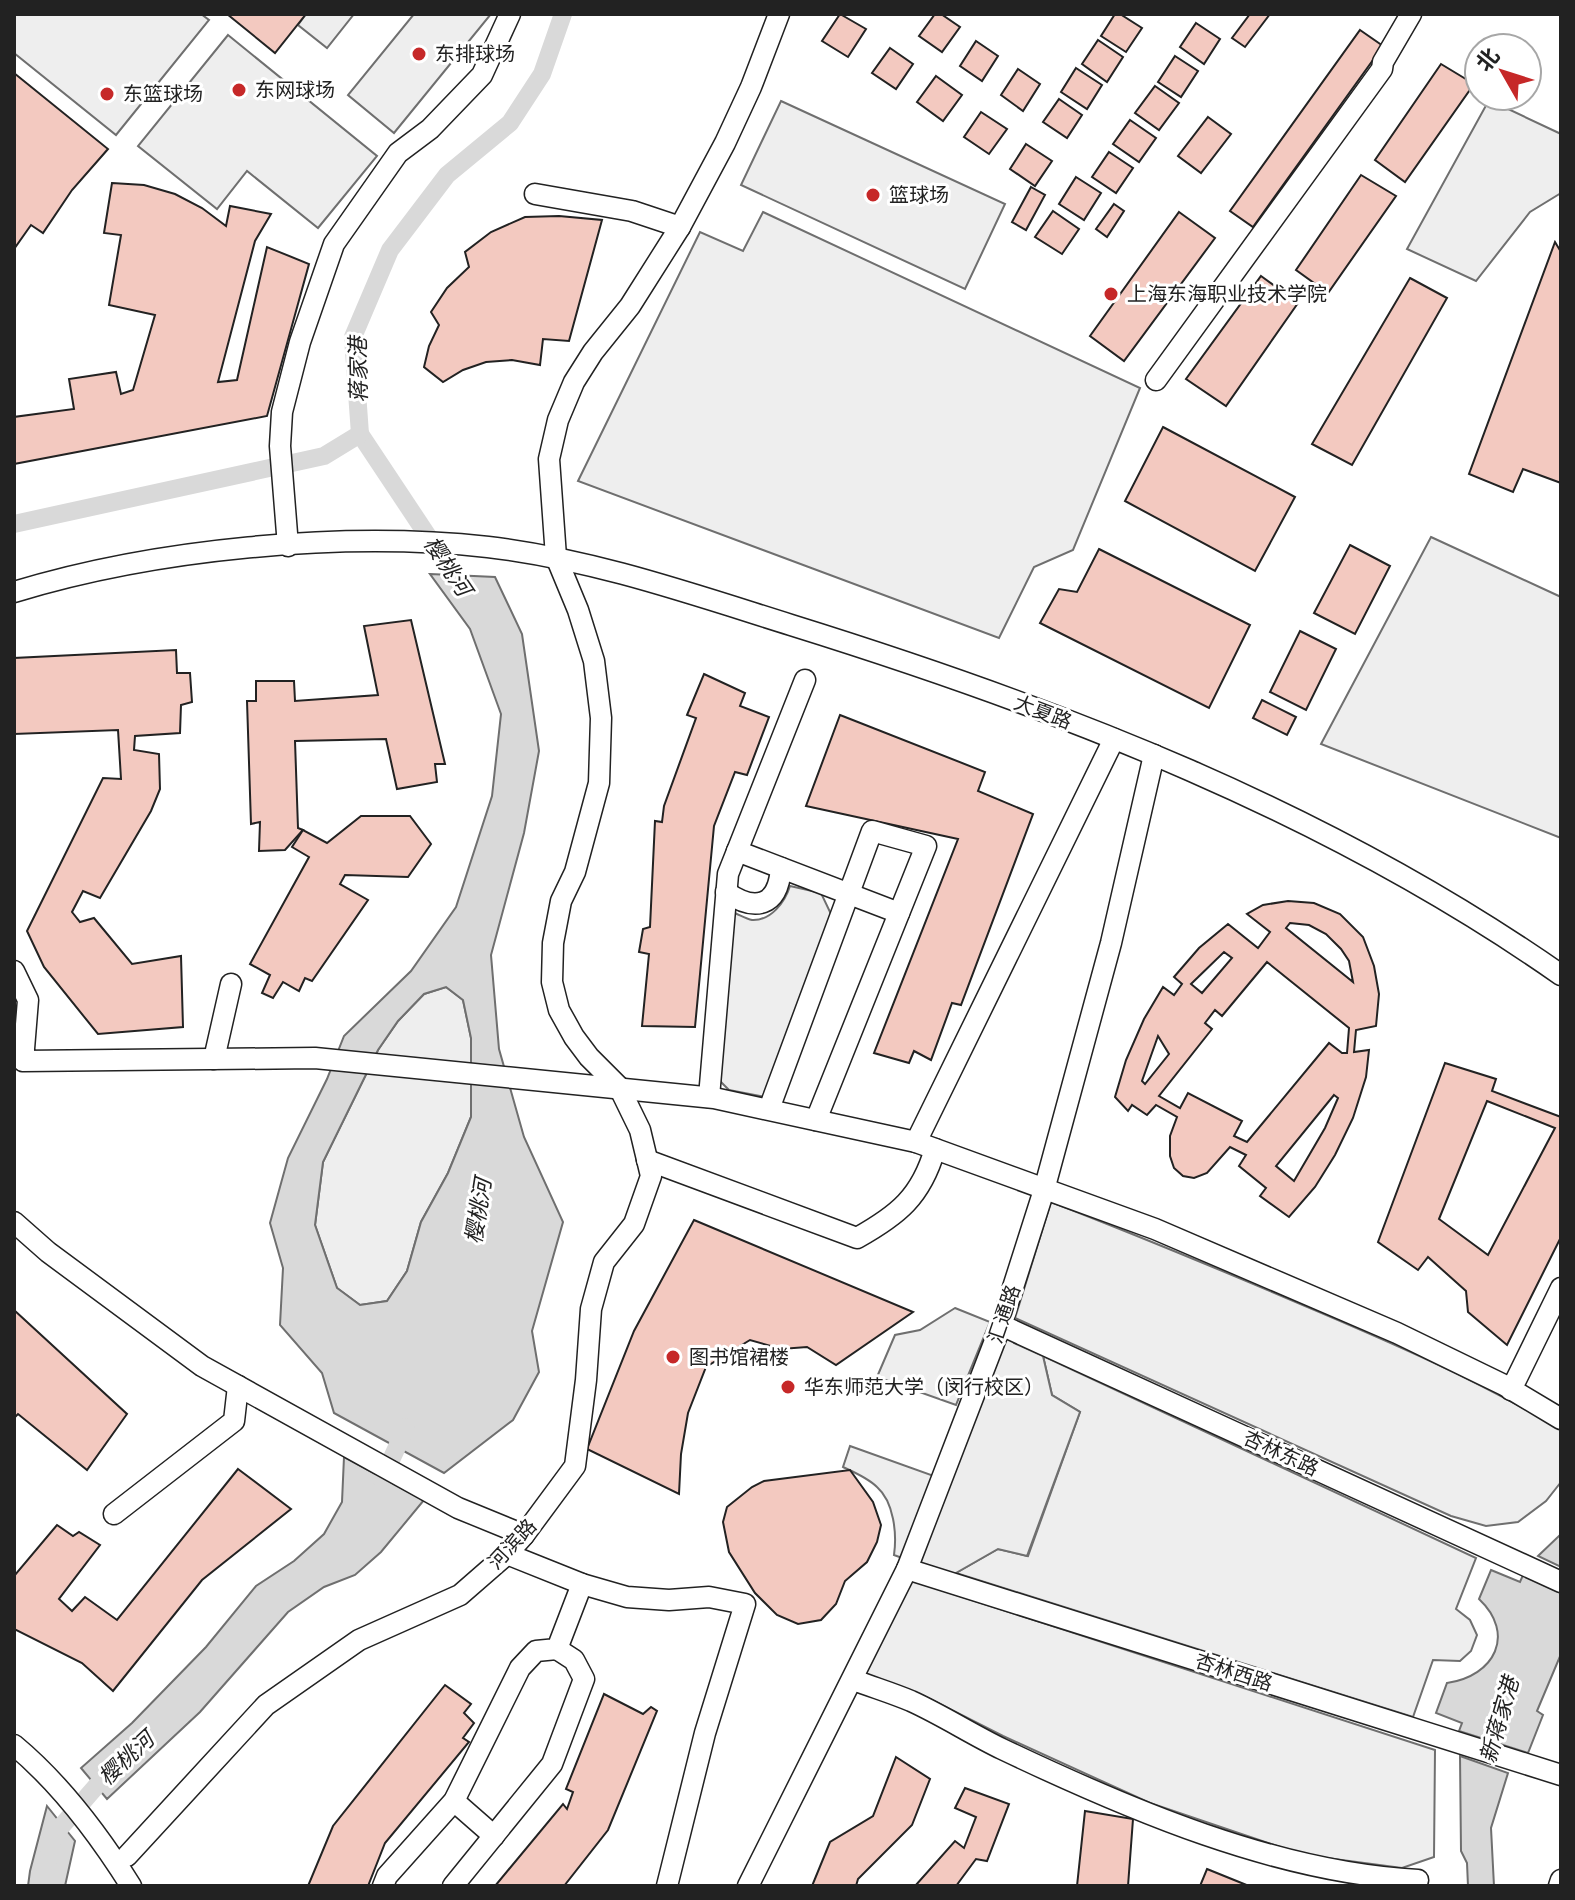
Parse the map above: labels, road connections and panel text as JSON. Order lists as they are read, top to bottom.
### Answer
{
  "streets": {
    "street": [
      "大夏路",
      "汇通路",
      "杏林东路",
      "河滨路",
      "杏林西路"
    ]
  },
  "crossings": [
    ["大夏路", "汇通路"],
    ["大夏路", "河滨路"],
    ["汇通路", "杏林东路"],
    ["汇通路", "杏林西路"]
  ],
  "water": ["蒋家港", "樱桃河", "新蒋家港"],
  "places": [
    "东排球场",
    "东网球场",
    "东篮球场",
    "篮球场",
    "上海东海职业技术学院",
    "图书馆裙楼",
    "华东师范大学（闵行校区）"
  ],
  "north": "top left"
}
